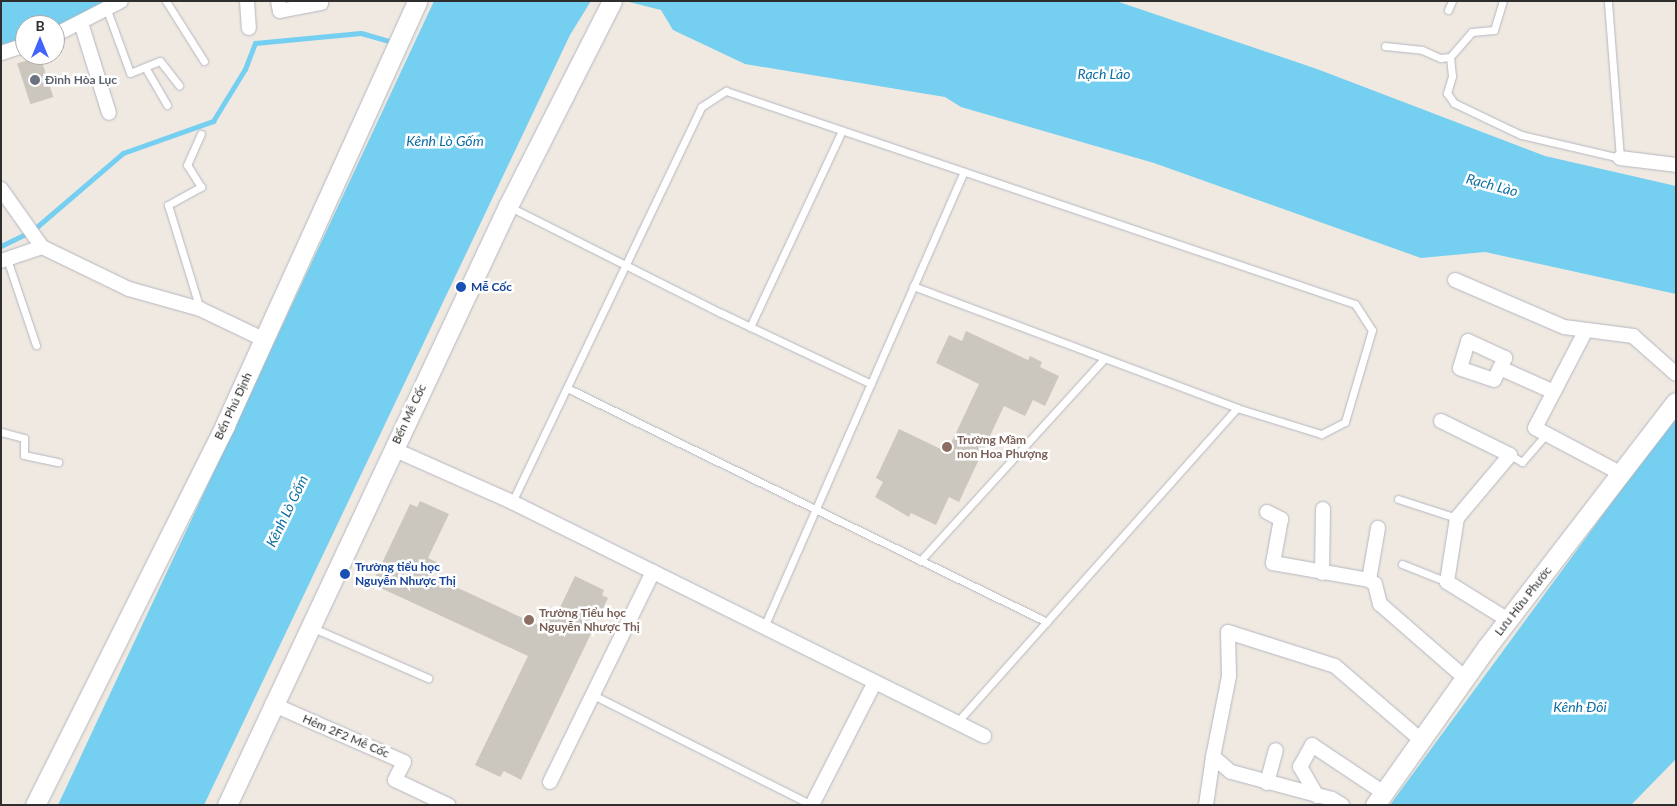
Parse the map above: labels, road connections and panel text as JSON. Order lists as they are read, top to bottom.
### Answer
{
  "streets": {
    "street": [
      "Bến Phú Định",
      "Bến Mễ Cốc",
      "Lưu Hữu Phước",
      "Hẻm 2F2 Mễ Cốc"
    ]
  },
  "crossings": [
    ["Bến Mễ Cốc", "Hẻm 2F2 Mễ Cốc"]
  ],
  "water": ["Rạch Lào", "Kênh Lò Gốm", "Kênh Đôi"],
  "places": [
    "Đình Hòa Lục",
    "Mễ Cốc",
    "Trường Mầm non Hoa Phượng",
    "Trường tiểu học Nguyễn Nhược Thị",
    "Trường Tiểu học Nguyễn Nhược Thị"
  ],
  "north": "top"
}
